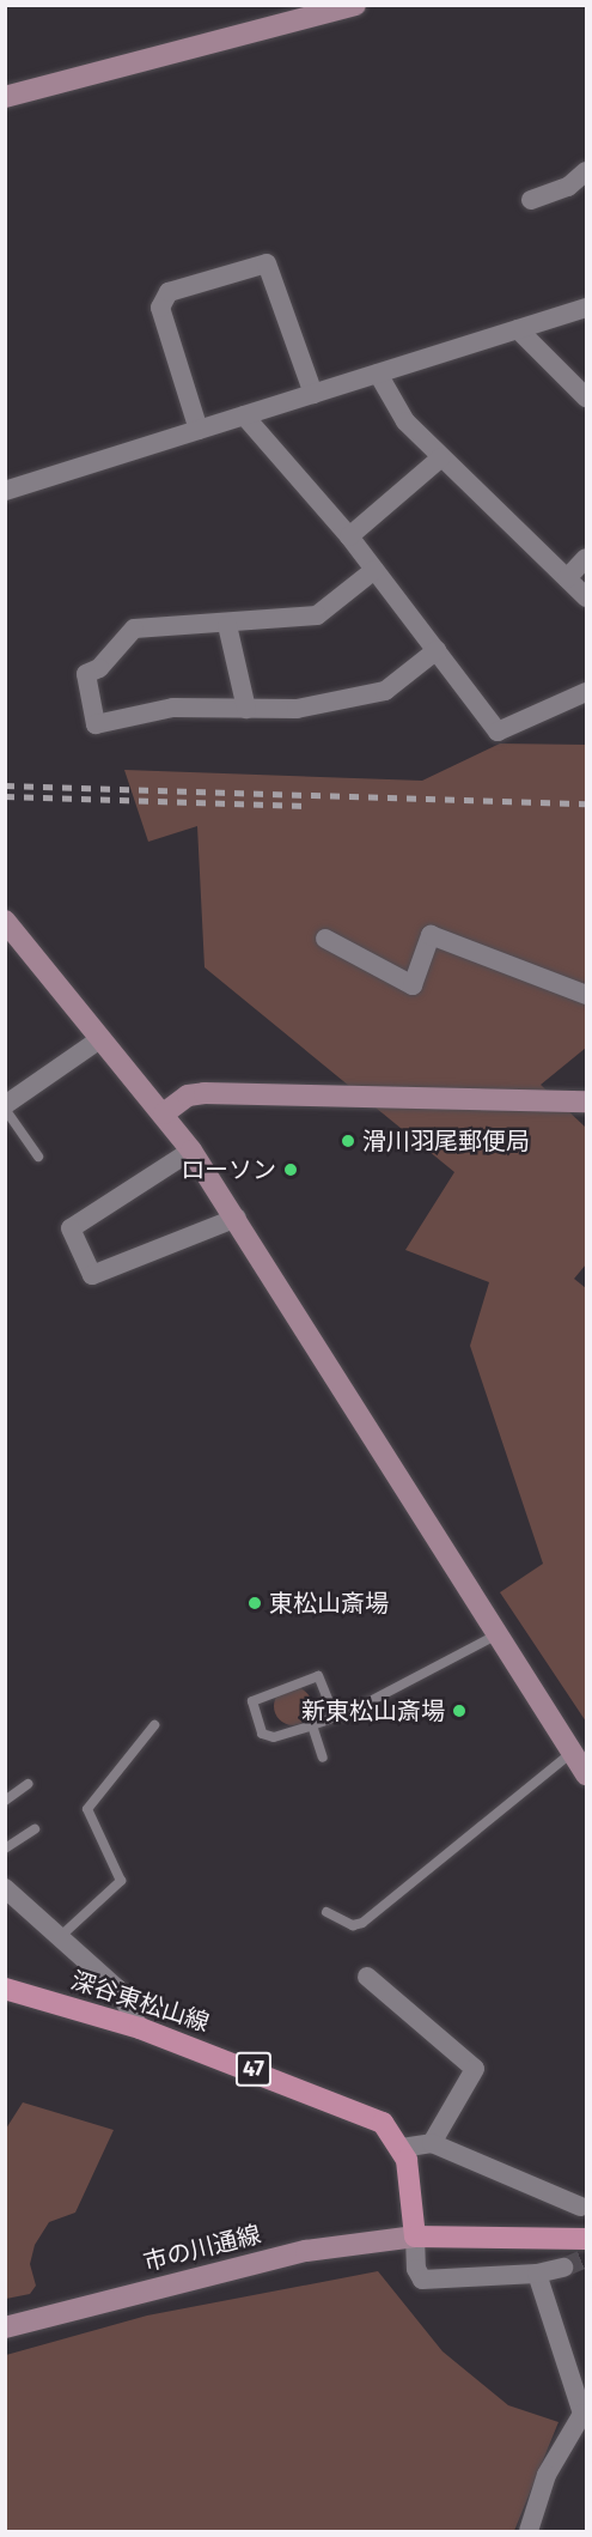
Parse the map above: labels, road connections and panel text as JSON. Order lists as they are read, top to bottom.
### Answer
{
  "streets": {
    "main road": ["深谷東松山線", "47"],
    "street": ["市の川通線"]
  },
  "places": [
    "滑川羽尾郵便局",
    "ローソン",
    "東松山斎場",
    "新東松山斎場"
  ]
}
